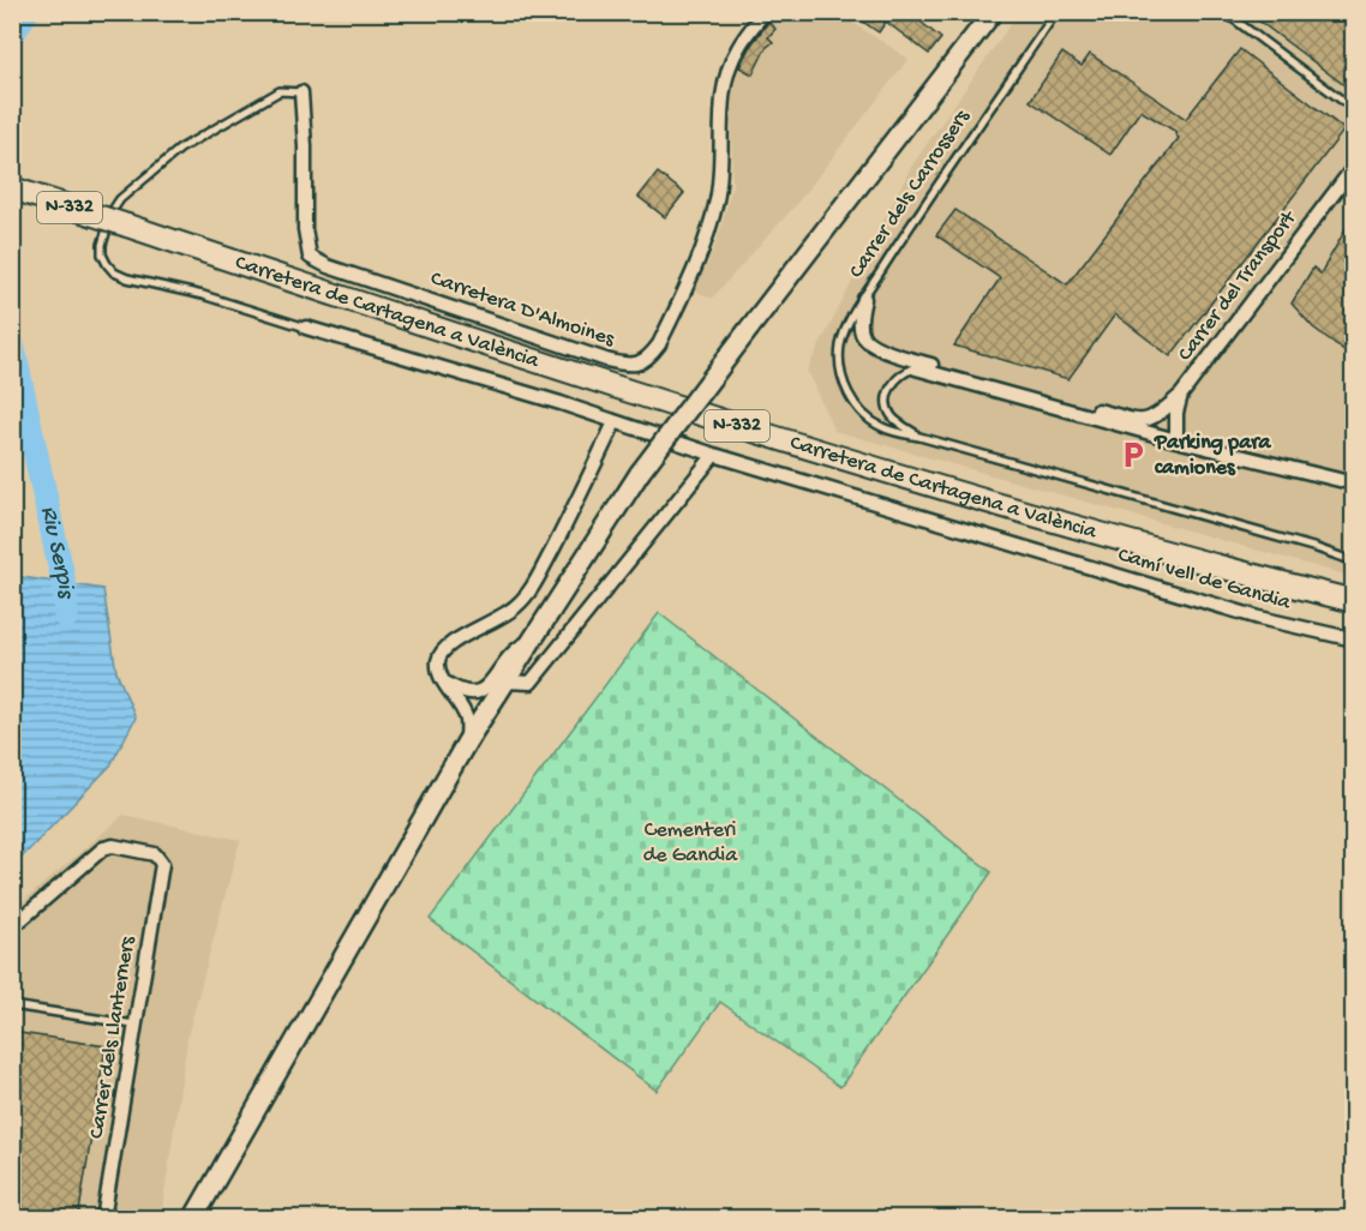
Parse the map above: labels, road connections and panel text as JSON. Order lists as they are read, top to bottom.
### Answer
{
  "streets": {
    "highway": ["N-332", "Carretera de Cartagena a València"],
    "street": [
      "Carrer dels Carrossers",
      "Carrer del Transport",
      "Carretera D'Almoines",
      "Camí vell de Gandia",
      "Carrer dels Llanterners"
    ]
  },
  "crossings": [
    ["Carrer dels Carrossers", "Carrer del Transport"]
  ],
  "water": ["Riu Serpis"],
  "parks": ["Cementeri de Gandia"],
  "places": {
    "parking": ["Parking para camiones"]
  }
}
